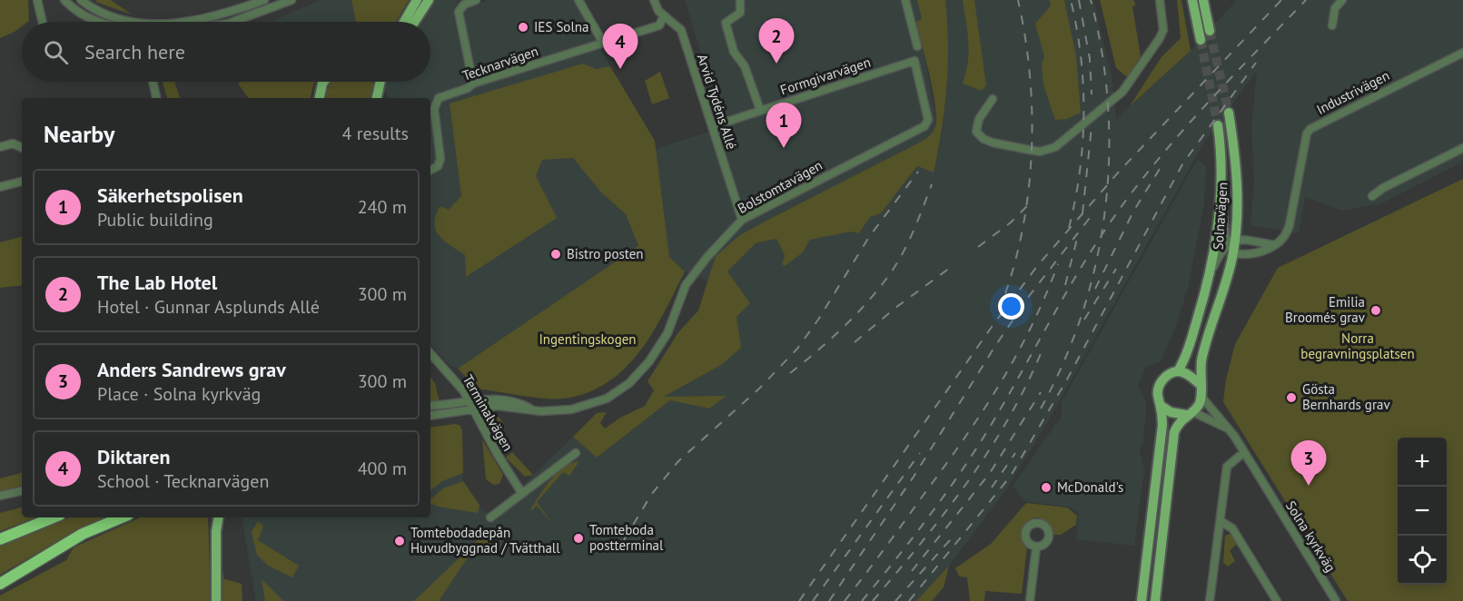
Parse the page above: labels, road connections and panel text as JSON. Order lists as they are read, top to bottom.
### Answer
{
  "streets": {
    "main road": ["Solnavägen"],
    "street": [
      "Tecknarvägen",
      "Formgivarvägen",
      "Industrivägen",
      "Arvid Tydéns Allé",
      "Bolstomtavägen",
      "Terminalvägen",
      "Solna kyrkväg"
    ]
  },
  "crossings": [
    ["Tecknarvägen", "Arvid Tydéns Allé"],
    ["Formgivarvägen", "Arvid Tydéns Allé"],
    ["Formgivarvägen", "Bolstomtavägen"],
    ["Arvid Tydéns Allé", "Bolstomtavägen"],
    ["Bolstomtavägen", "Terminalvägen"],
    ["Solnavägen", "Solna kyrkväg"]
  ],
  "parks": ["Norra begravningsplatsen", "Ingentingskogen"],
  "places": [
    "IES Solna",
    "Bistro posten",
    "Emilia Broomés grav",
    "Gösta Bernhards grav",
    "McDonald's",
    "Tomteboda postterminal",
    "Tomtebodadepån Huvudbyggnad / Tvätthall"
  ],
  "page": {
    "pins": [
      "2",
      "4",
      "1",
      "3"
    ],
    "search": "Search here",
    "heading": ["Nearby", "4 results"],
    "list": [
      {
        "mark": "1",
        "name": "Säkerhetspolisen",
        "note": "Public building",
        "value": "240 m"
      },
      {
        "mark": "2",
        "name": "The Lab Hotel",
        "note": "Hotel · Gunnar Asplunds Allé",
        "value": "300 m"
      },
      {
        "mark": "3",
        "name": "Anders Sandrews grav",
        "note": "Place · Solna kyrkväg",
        "value": "300 m"
      },
      {
        "mark": "4",
        "name": "Diktaren",
        "note": "School · Tecknarvägen",
        "value": "400 m"
      }
    ],
    "map_buttons": ["+", "−"]
  }
}
